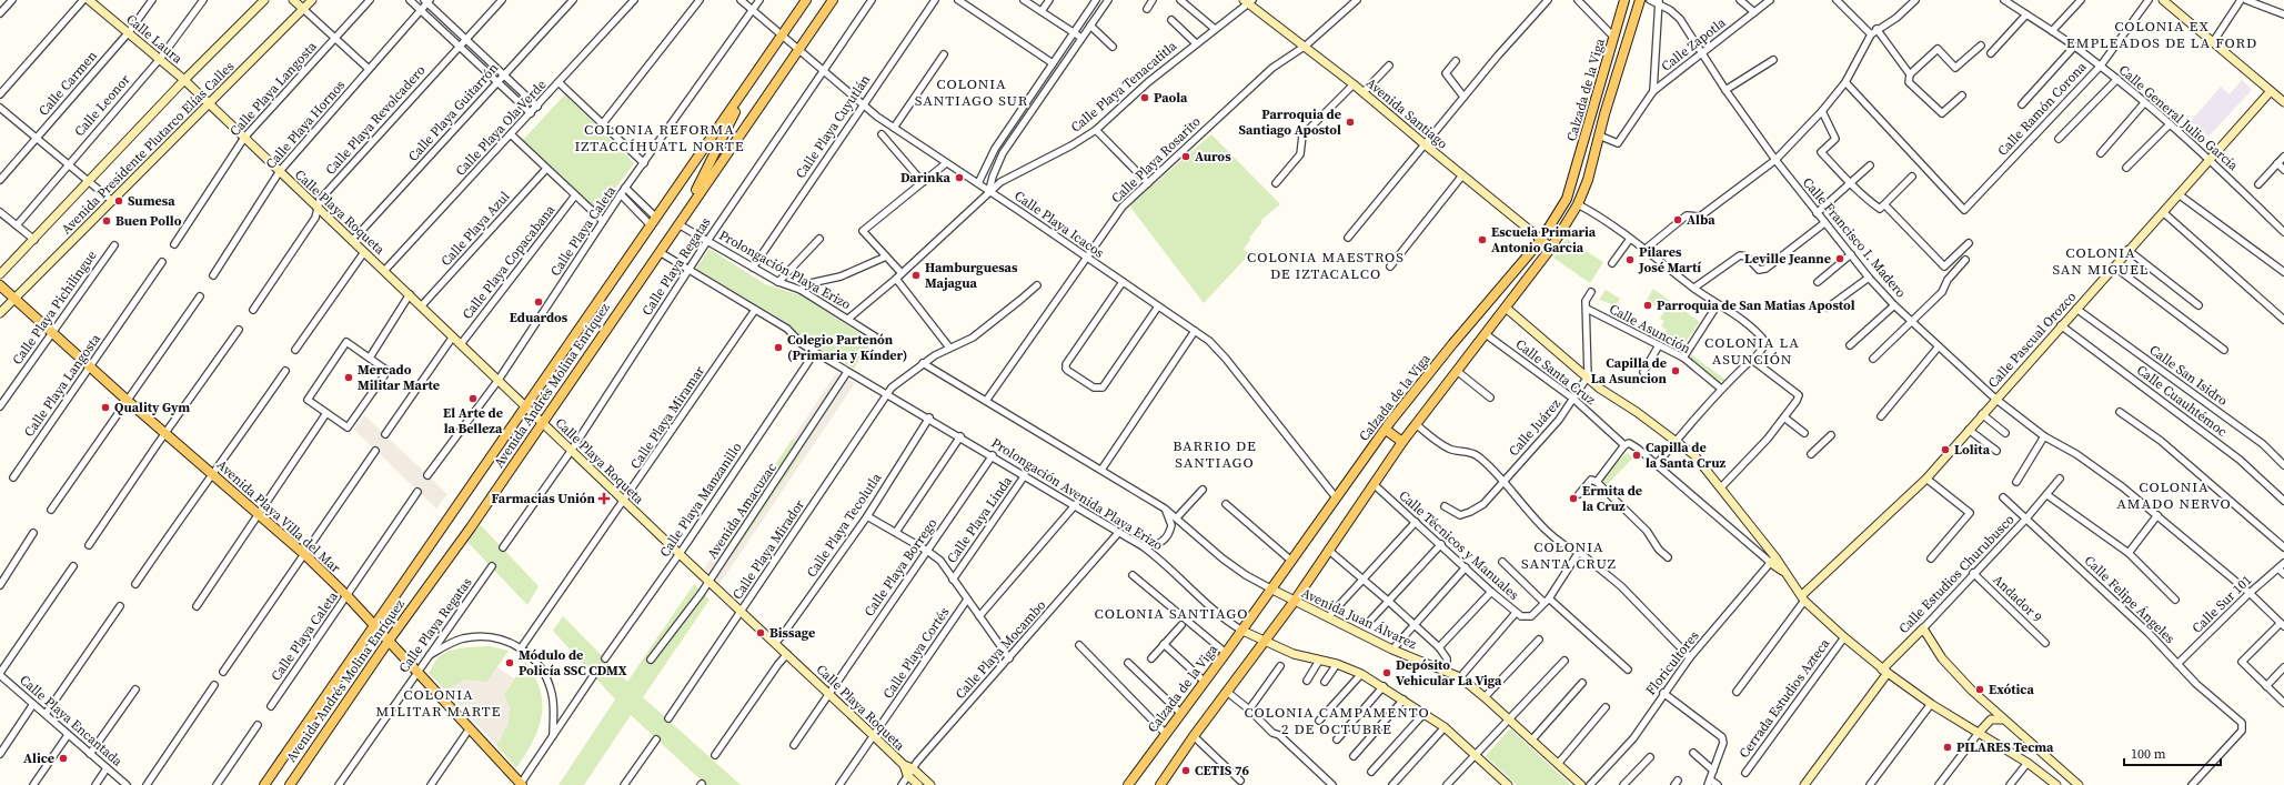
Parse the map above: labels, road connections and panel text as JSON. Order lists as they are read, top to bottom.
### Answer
{
  "streets": {
    "main road": ["Calzada de la Viga", "Avenida Andrés Molina Enríquez", "Avenida Playa Villa del Mar"],
    "street": [
      "Calle Laura",
      "Calle Zapotla",
      "Calle Carmen",
      "Calle Playa Tenacatitla",
      "Calle Playa Langosta",
      "Calle Leonor",
      "Calle Ramón Corona",
      "Calle Playa Guitarrón",
      "Avenida Santiago",
      "Calle General Julio García",
      "Calle Playa Revolcadero",
      "Calle Playa Hornos",
      "Calle Playa Cuyutlán",
      "Calle Playa Ola Verde",
      "Avenida Presidente Plutarco Elías Calles",
      "Calle Playa Rosarito",
      "Calle Playa Roqueta",
      "Calle Playa Icacos",
      "Calle Playa Azul",
      "Calle Playa Caleta",
      "Calle Francisco I. Madero",
      "Calle Playa Copacabana",
      "Calle Playa Regatas",
      "Prolongación Playa Erizo",
      "Calle Playa Pichilingue",
      "Calle Asunción",
      "Calle Pascual Orozco",
      "Calle Santa Cruz",
      "Calle San Isidro",
      "Calle Cuauhtémoc",
      "Calle Playa Miramar",
      "Calle Juárez",
      "Prolongación Avenida Playa Erizo",
      "Calle Playa Manzanillo",
      "Avenida Amacuzac",
      "Calle Playa Linda",
      "Calle Playa Tecolutla",
      "Calle Técnicos y Manuales",
      "Calle Playa Mirador",
      "Calle Playa Borrego",
      "Calle Estudios Churubusco",
      "Andador 9",
      "Calle Felipe Ángeles",
      "Calle Sur 101",
      "Avenida Juan Álvarez",
      "Calle Playa Mocambo",
      "Calle Playa Cortés",
      "Floricultores",
      "Cerrada Estudios Azteca",
      "Calle Playa Encantada"
    ]
  },
  "crossings": [
    ["Calle Laura", "Calle Carmen"],
    ["Calle Laura", "Calle Leonor"],
    ["Calle Laura", "Avenida Presidente Plutarco Elías Calles"],
    ["Calle Laura", "Calle Playa Roqueta"],
    ["Calle Zapotla", "Calle Francisco I. Madero"],
    ["Calle Playa Tenacatitla", "Avenida Santiago"],
    ["Calle Playa Tenacatitla", "Calle Playa Icacos"],
    ["Calle Playa Tenacatitla", "Prolongación Playa Erizo"],
    ["Calle Playa Langosta", "Calle Playa Roqueta"],
    ["Calle Playa Langosta", "Avenida Playa Villa del Mar"],
    ["Calzada de la Viga", "Avenida Santiago"],
    ["Calzada de la Viga", "Calle Playa Icacos"],
    ["Calzada de la Viga", "Calle Santa Cruz"],
    ["Calzada de la Viga", "Prolongación Avenida Playa Erizo"],
    ["Calzada de la Viga", "Calle Técnicos y Manuales"],
    ["Calzada de la Viga", "Avenida Juan Álvarez"],
    ["Calle Ramón Corona", "Calle General Julio García"],
    ["Calle Playa Guitarrón", "Calle Playa Roqueta"],
    ["Avenida Santiago", "Calle Playa Rosarito"],
    ["Calle General Julio García", "Calle Pascual Orozco"],
    ["Calle Playa Revolcadero", "Calle Playa Roqueta"],
    ["Calle Playa Hornos", "Calle Playa Roqueta"],
    ["Calle Playa Cuyutlán", "Calle Playa Icacos"],
    ["Calle Playa Cuyutlán", "Prolongación Playa Erizo"],
    ["Calle Playa Ola Verde", "Calle Playa Roqueta"],
    ["Avenida Presidente Plutarco Elías Calles", "Calle Playa Roqueta"],
    ["Avenida Presidente Plutarco Elías Calles", "Avenida Playa Villa del Mar"],
    ["Calle Playa Rosarito", "Calle Playa Icacos"],
    ["Calle Playa Roqueta", "Calle Playa Azul"],
    ["Calle Playa Roqueta", "Calle Playa Caleta"],
    ["Calle Playa Roqueta", "Calle Playa Copacabana"],
    ["Calle Playa Roqueta", "Calle Playa Regatas"],
    ["Calle Playa Roqueta", "Avenida Andrés Molina Enríquez"],
    ["Calle Playa Roqueta", "Calle Playa Miramar"],
    ["Calle Playa Roqueta", "Calle Playa Manzanillo"],
    ["Calle Playa Roqueta", "Avenida Amacuzac"],
    ["Calle Playa Roqueta", "Calle Playa Tecolutla"],
    ["Calle Playa Roqueta", "Calle Playa Mirador"],
    ["Calle Playa Roqueta", "Calle Playa Borrego"],
    ["Calle Playa Roqueta", "Calle Playa Mocambo"],
    ["Calle Playa Roqueta", "Calle Playa Cortés"],
    ["Calle Playa Icacos", "Calle Playa Caleta"],
    ["Calle Playa Icacos", "Calle Playa Regatas"],
    ["Calle Playa Icacos", "Avenida Andrés Molina Enríquez"],
    ["Calle Playa Caleta", "Avenida Playa Villa del Mar"],
    ["Calle Francisco I. Madero", "Calle Pascual Orozco"],
    ["Calle Francisco I. Madero", "Calle Sur 101"],
    ["Calle Playa Regatas", "Prolongación Playa Erizo"],
    ["Calle Playa Regatas", "Avenida Playa Villa del Mar"],
    ["Prolongación Playa Erizo", "Avenida Andrés Molina Enríquez"],
    ["Calle Playa Pichilingue", "Avenida Playa Villa del Mar"],
    ["Calle Pascual Orozco", "Calle San Isidro"],
    ["Calle Pascual Orozco", "Calle Cuauhtémoc"],
    ["Calle Santa Cruz", "Calle Juárez"],
    ["Calle Santa Cruz", "Floricultores"],
    ["Avenida Andrés Molina Enríquez", "Avenida Playa Villa del Mar"],
    ["Prolongación Avenida Playa Erizo", "Calle Playa Linda"],
    ["Prolongación Avenida Playa Erizo", "Calle Playa Tecolutla"],
    ["Prolongación Avenida Playa Erizo", "Calle Playa Mirador"],
    ["Prolongación Avenida Playa Erizo", "Calle Playa Borrego"],
    ["Prolongación Avenida Playa Erizo", "Calle Playa Mocambo"],
    ["Calle Estudios Churubusco", "Andador 9"],
    ["Calle Estudios Churubusco", "Calle Felipe Ángeles"],
    ["Calle Felipe Ángeles", "Calle Sur 101"]
  ],
  "districts": [
    "COLONIA EX EMPLEADOS DE LA FORD",
    "COLONIA SANTIAGO SUR",
    "COLONIA REFORMA IZTACCÍHUATL NORTE",
    "COLONIA SAN MIGUEL",
    "COLONIA MAESTROS DE IZTACALCO",
    "COLONIA LA ASUNCIÓN",
    "BARRIO DE SANTIAGO",
    "COLONIA AMADO NERVO",
    "COLONIA SANTA CRUZ",
    "COLONIA SANTIAGO",
    "COLONIA MILITAR MARTE",
    "COLONIA CAMPAMENTO 2 DE OCTUBRE"
  ],
  "places": {
    "other": [
      "Paola",
      "Parroquia de Santiago Apostol",
      "Auros",
      "Darinka",
      "Sumesa",
      "Alba",
      "Buen Pollo",
      "Escuela Primaria Antonio Garcia",
      "Leville Jeanne",
      "Pilares José Martí",
      "Hamburguesas Majagua",
      "Eduardos",
      "Parroquia de San Matias Apostol",
      "Colegio Partenón (Primaria y Kínder)",
      "Capilla de La Asuncion",
      "Mercado Militar Marte",
      "El Arte de la Belleza",
      "Quality Gym",
      "Lolita",
      "Capilla de la Santa Cruz",
      "Ermita de la Cruz",
      "Bissage",
      "Módulo de Policía SSC CDMX",
      "Depósito Vehicular La Viga",
      "Exótica",
      "PILARES Tecma",
      "Alice",
      "CETIS 76"
    ],
    "health": ["Farmacias Unión"]
  },
  "scale_bar": "100 m"
}
